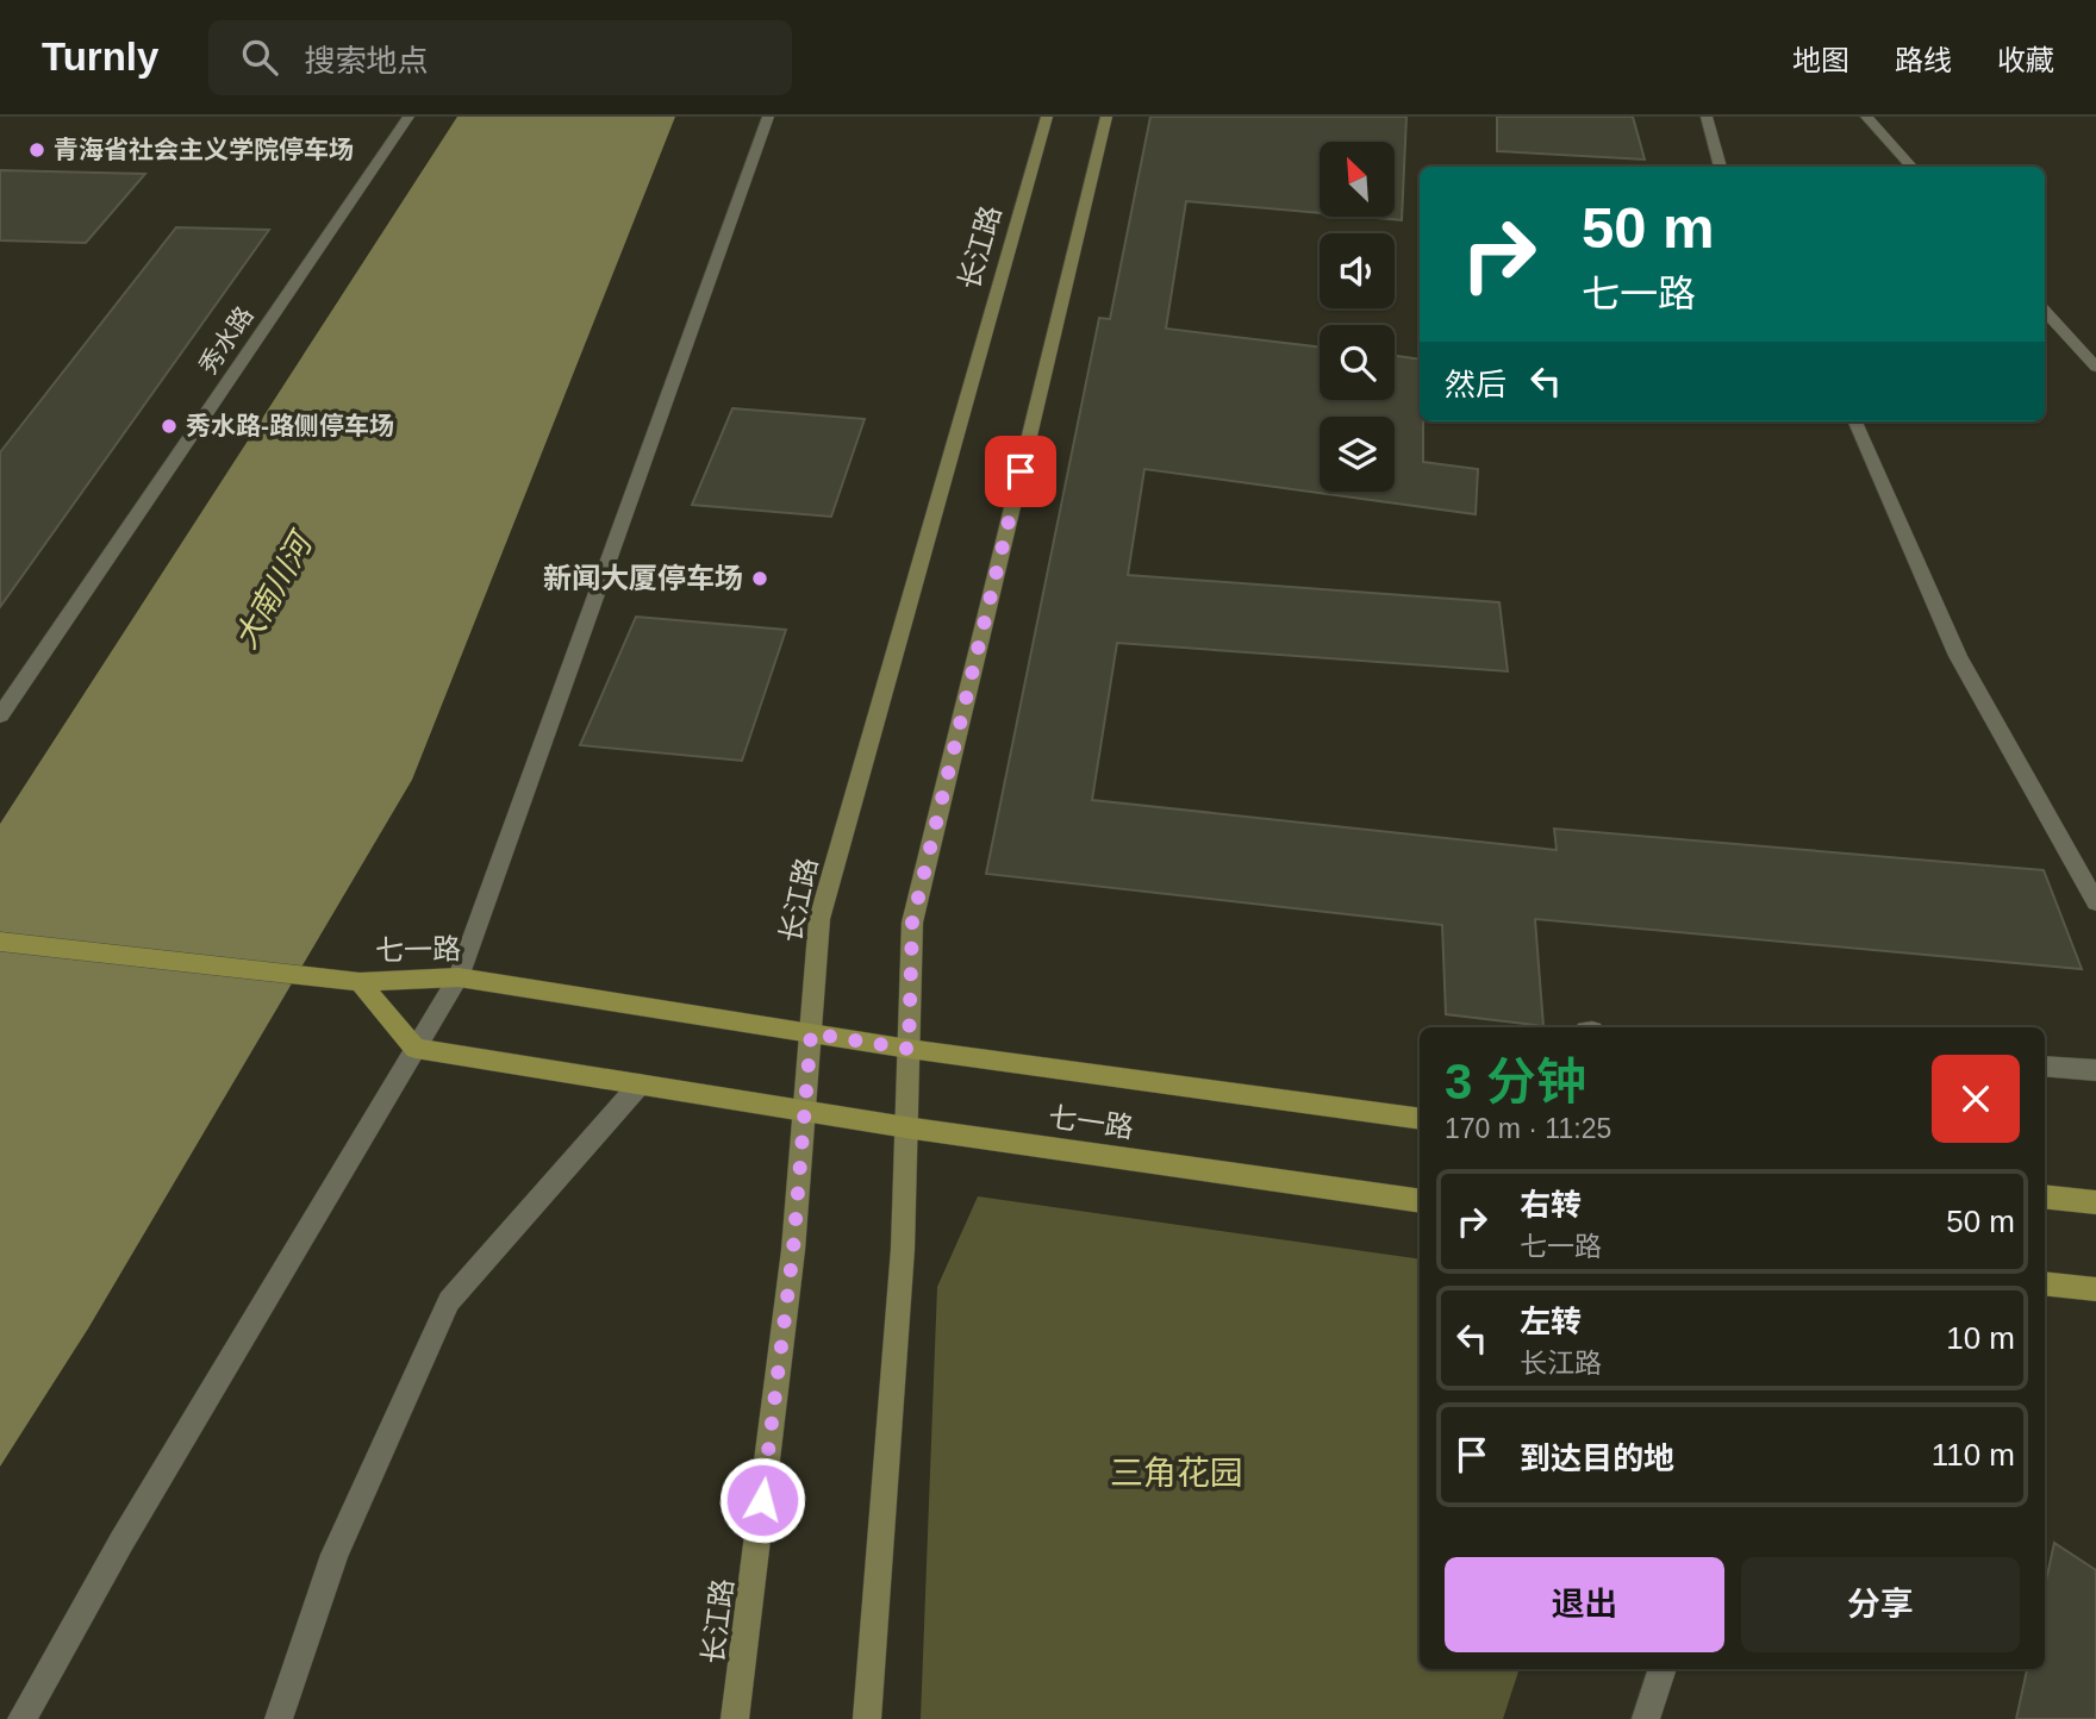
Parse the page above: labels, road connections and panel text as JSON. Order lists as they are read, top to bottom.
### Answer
{
  "streets": {
    "main road": ["长江路", "七一路"],
    "street": ["秀水路"]
  },
  "crossings": [
    ["长江路", "七一路"]
  ],
  "water": ["大南川河"],
  "parks": ["三角花园"],
  "places": ["青海省社会主义学院停车场", "秀水路-路侧停车场", "新闻大厦停车场"],
  "north": "top left",
  "page": {
    "header": "Turnly",
    "search": "搜索地点",
    "nav": ["地图", "路线", "收藏"],
    "turn": ["50 m", "七一路"],
    "then": "然后",
    "heading": ["3 分钟", "170 m · 11:25"],
    "list": [
      {
        "name": "右转",
        "note": "七一路",
        "value": "50 m"
      },
      {
        "name": "左转",
        "note": "长江路",
        "value": "10 m"
      },
      {
        "name": "到达目的地",
        "value": "110 m"
      }
    ],
    "buttons": ["退出", "分享"]
  }
}
